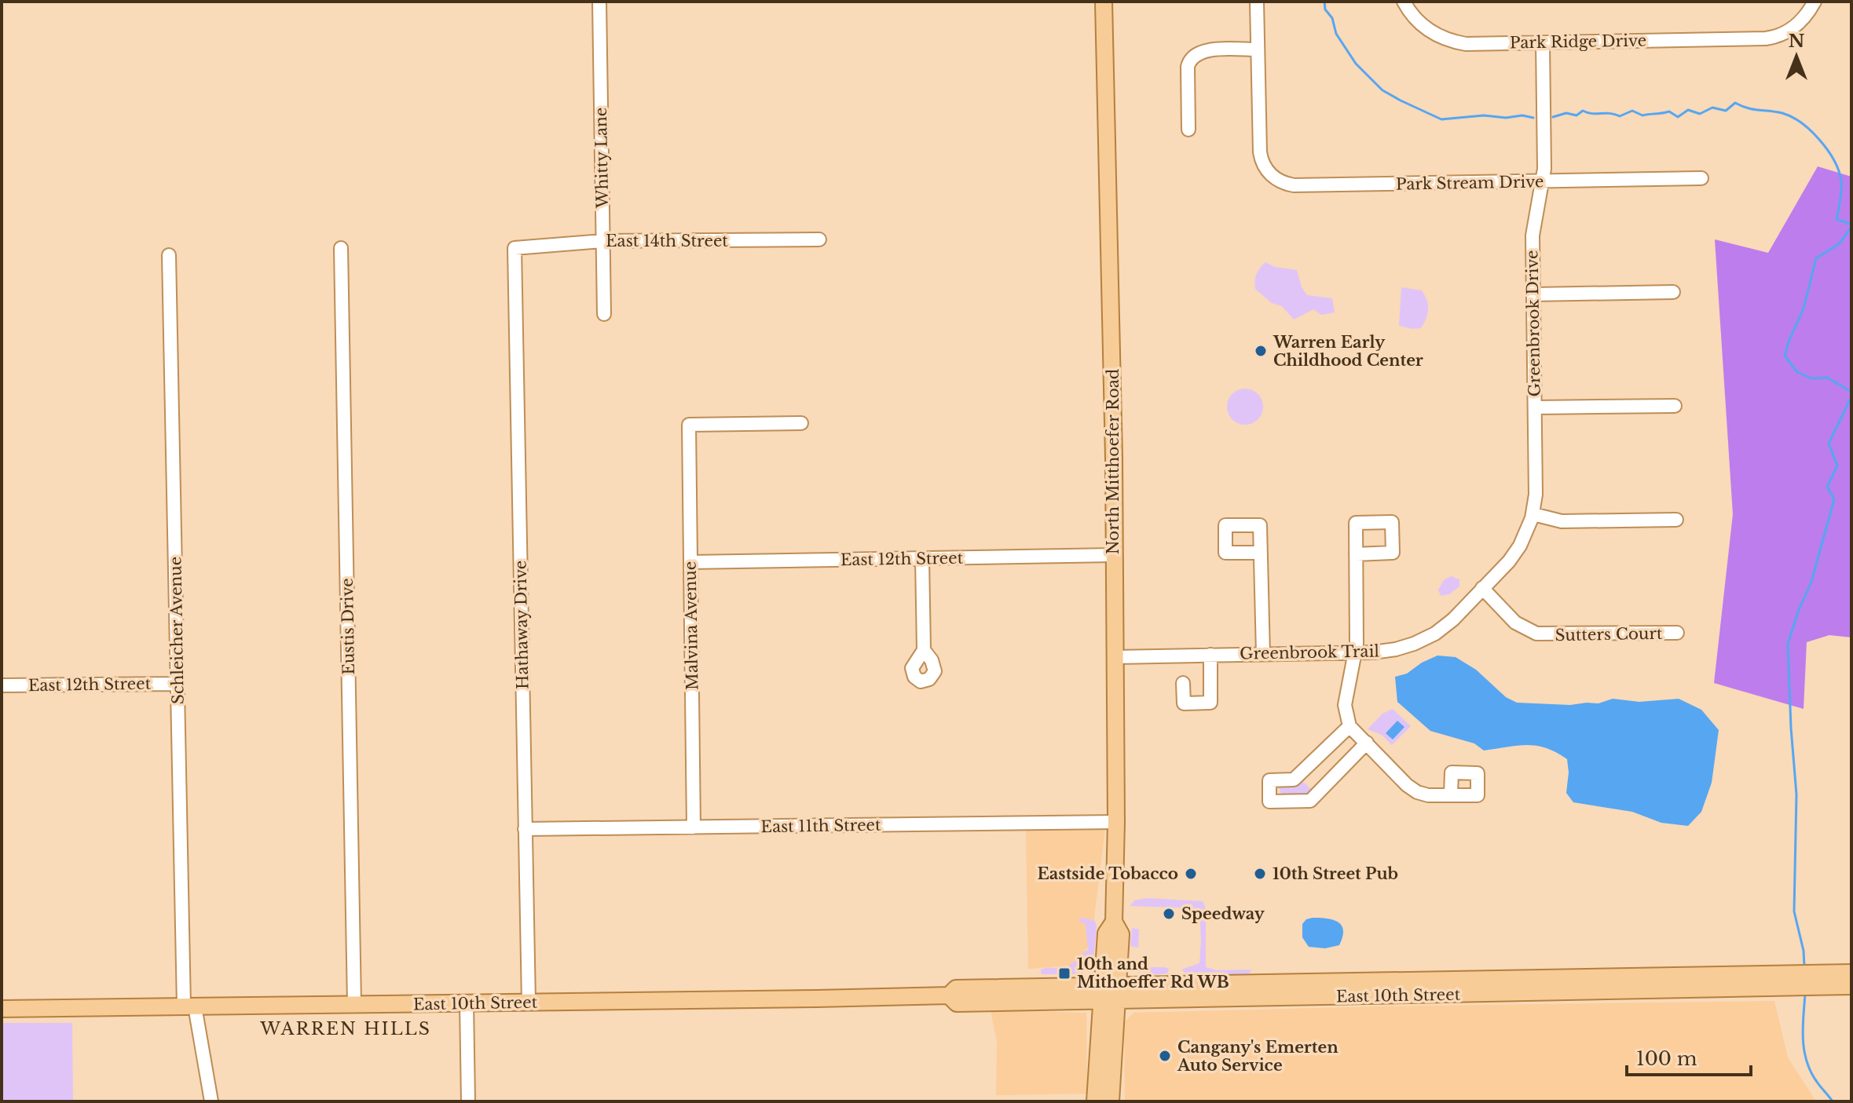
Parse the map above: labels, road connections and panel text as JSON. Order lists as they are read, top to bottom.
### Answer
{
  "streets": {
    "main road": ["North Mitthoefer Road", "East 10th Street"],
    "street": [
      "Park Ridge Drive",
      "Whitty Lane",
      "Park Stream Drive",
      "East 14th Street",
      "Greenbrook Drive",
      "East 12th Street",
      "Hathaway Drive",
      "Malvina Avenue",
      "Eustis Drive",
      "Schleicher Avenue",
      "Sutters Court",
      "Greenbrook Trail",
      "East 11th Street"
    ]
  },
  "crossings": [
    ["Park Ridge Drive", "Greenbrook Drive"],
    ["Whitty Lane", "East 14th Street"],
    ["Park Stream Drive", "Greenbrook Drive"],
    ["East 14th Street", "Hathaway Drive"],
    ["Greenbrook Drive", "Sutters Court"],
    ["Greenbrook Drive", "Greenbrook Trail"],
    ["North Mitthoefer Road", "East 12th Street"],
    ["North Mitthoefer Road", "Greenbrook Trail"],
    ["North Mitthoefer Road", "East 11th Street"],
    ["North Mitthoefer Road", "East 10th Street"],
    ["East 12th Street", "Malvina Avenue"],
    ["East 12th Street", "Schleicher Avenue"],
    ["Hathaway Drive", "East 11th Street"],
    ["Hathaway Drive", "East 10th Street"],
    ["Malvina Avenue", "East 11th Street"],
    ["Eustis Drive", "East 10th Street"],
    ["Schleicher Avenue", "East 10th Street"],
    ["Sutters Court", "Greenbrook Trail"]
  ],
  "districts": ["WARREN HILLS"],
  "places": {
    "other": [
      "Warren Early Childhood Center",
      "Eastside Tobacco",
      "10th Street Pub",
      "Speedway",
      "Cangany's Emerten Auto Service"
    ],
    "transit": ["10th and Mithoeffer Rd WB"]
  },
  "scale_bar": "100 m",
  "north": "top"
}
